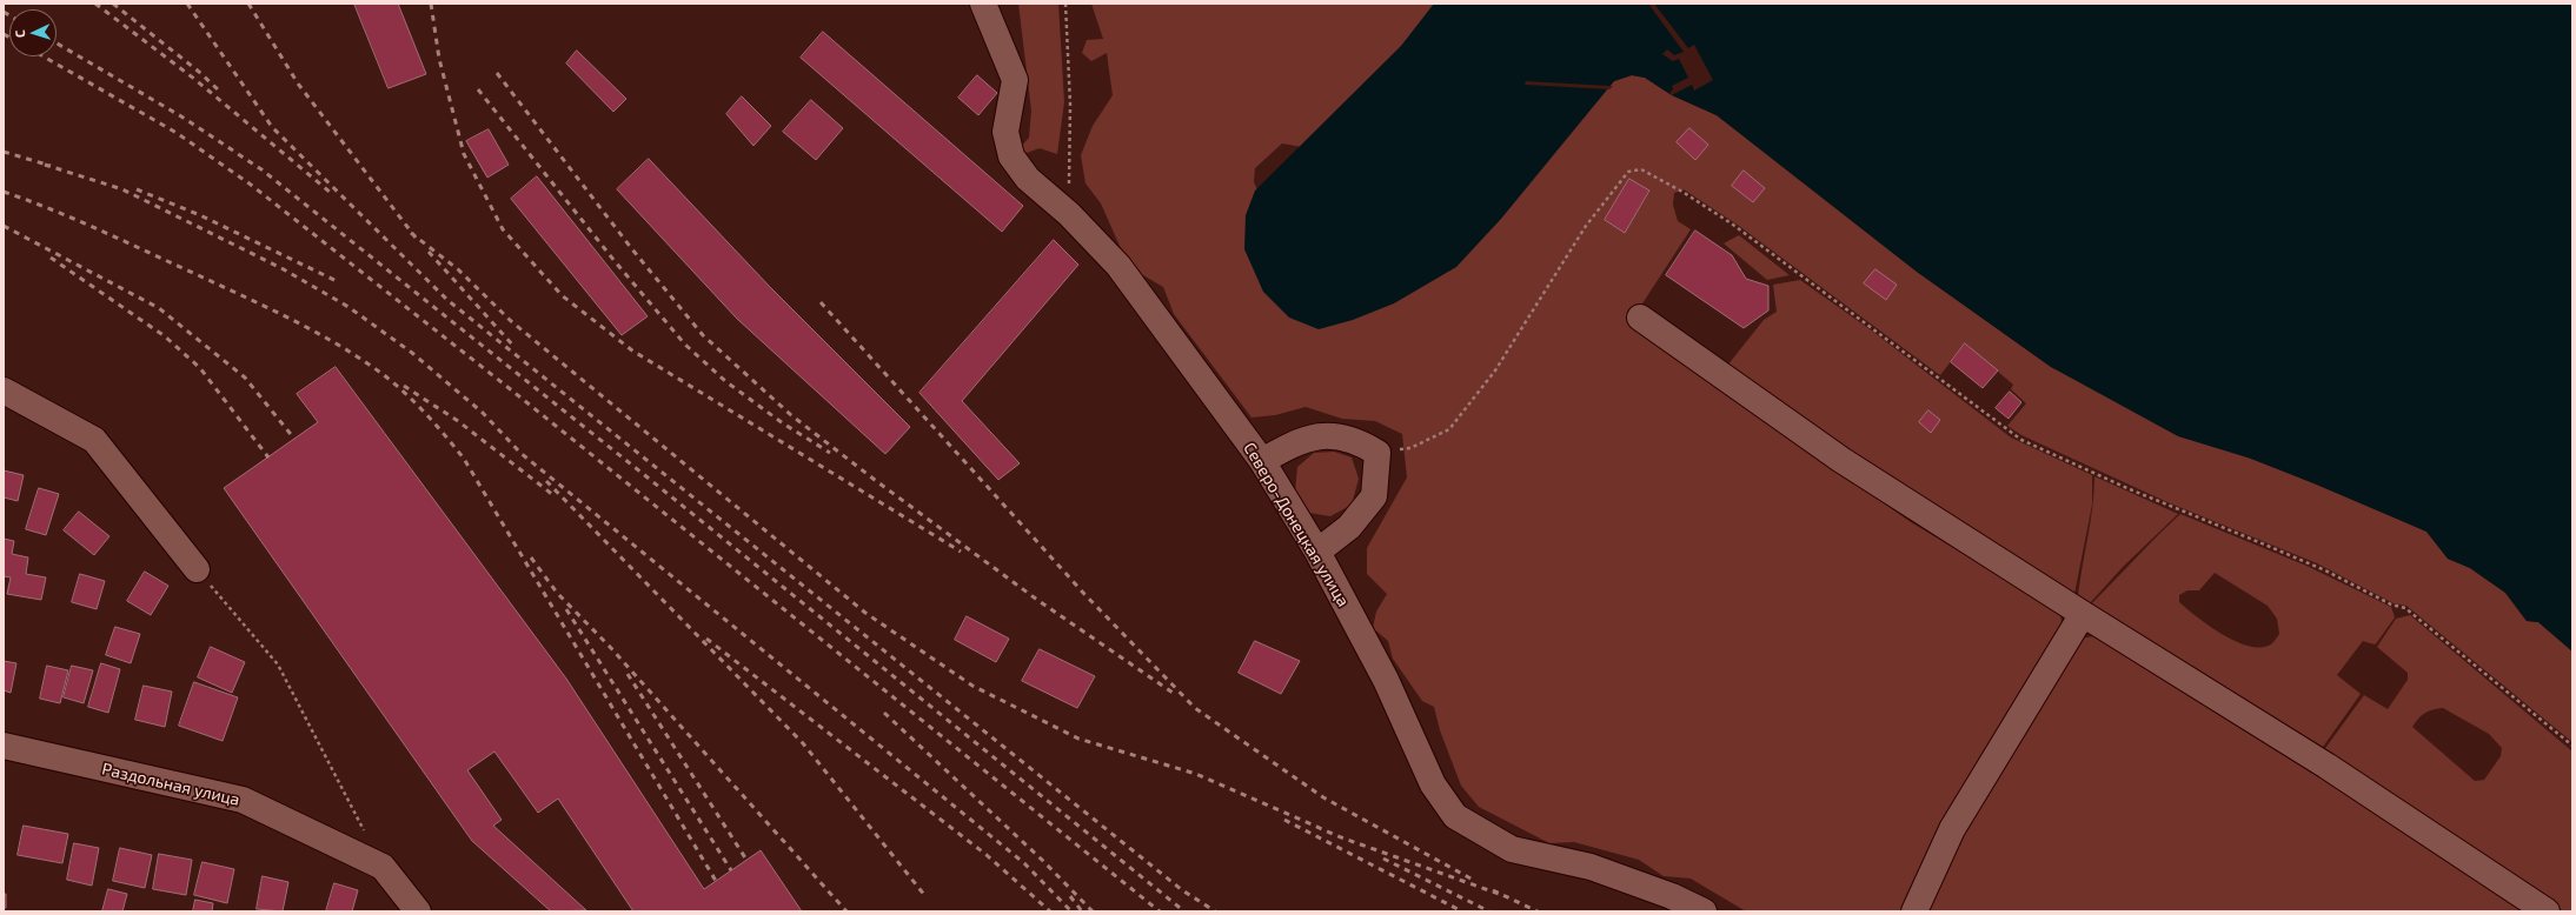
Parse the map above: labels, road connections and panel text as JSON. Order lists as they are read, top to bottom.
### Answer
{
  "streets": {
    "street": ["Северо-Донецкая улица", "Раздольная улица"]
  },
  "north": "left"
}
